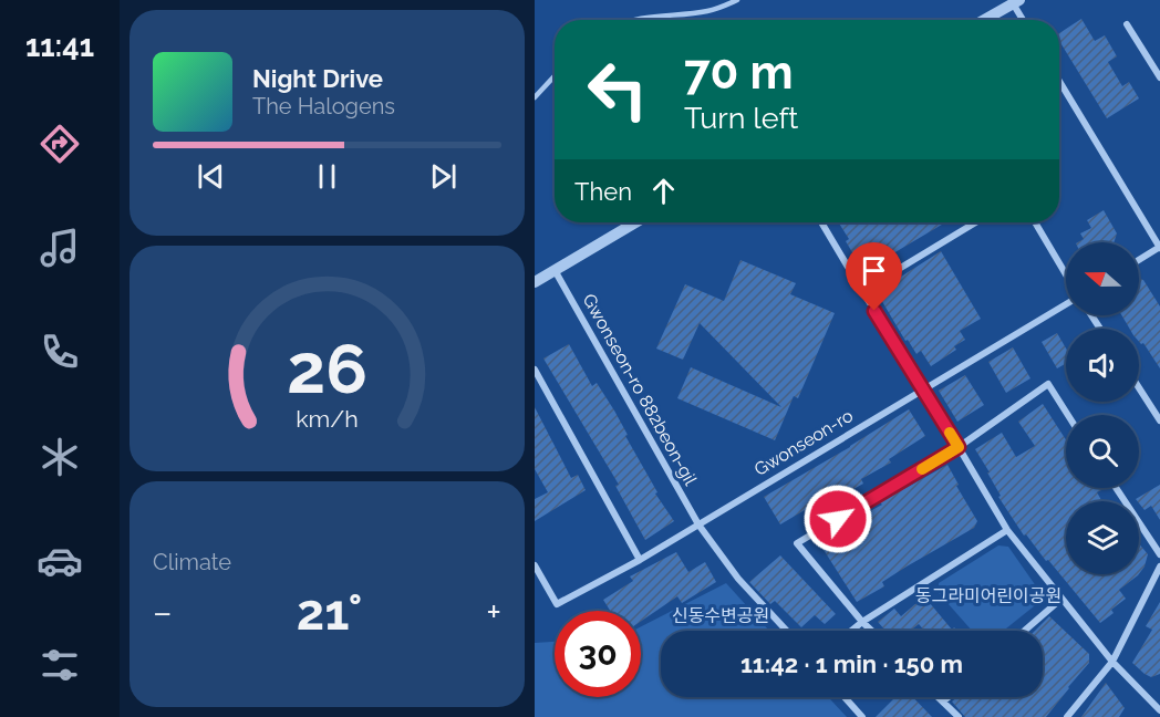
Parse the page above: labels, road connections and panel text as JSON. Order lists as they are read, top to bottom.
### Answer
{
  "streets": {
    "street": ["Gwonseon-ro 882beon-gil", "Gwonseon-ro"]
  },
  "crossings": [
    ["Gwonseon-ro 882beon-gil", "Gwonseon-ro"]
  ],
  "parks": ["동그라미어린이공원", "신동수변공원"],
  "north": "left",
  "page": {
    "tabs": "11:41",
    "turn": ["70 m", "Turn left"],
    "song": ["Night Drive", "The Halogens"],
    "then": "Then",
    "tile": "Climate",
    "heat": ["−", "21°", "+"],
    "limit": "30",
    "trip": "11:42 · 1 min · 150 m",
    "gauge": ["26", "km/h"]
  }
}
